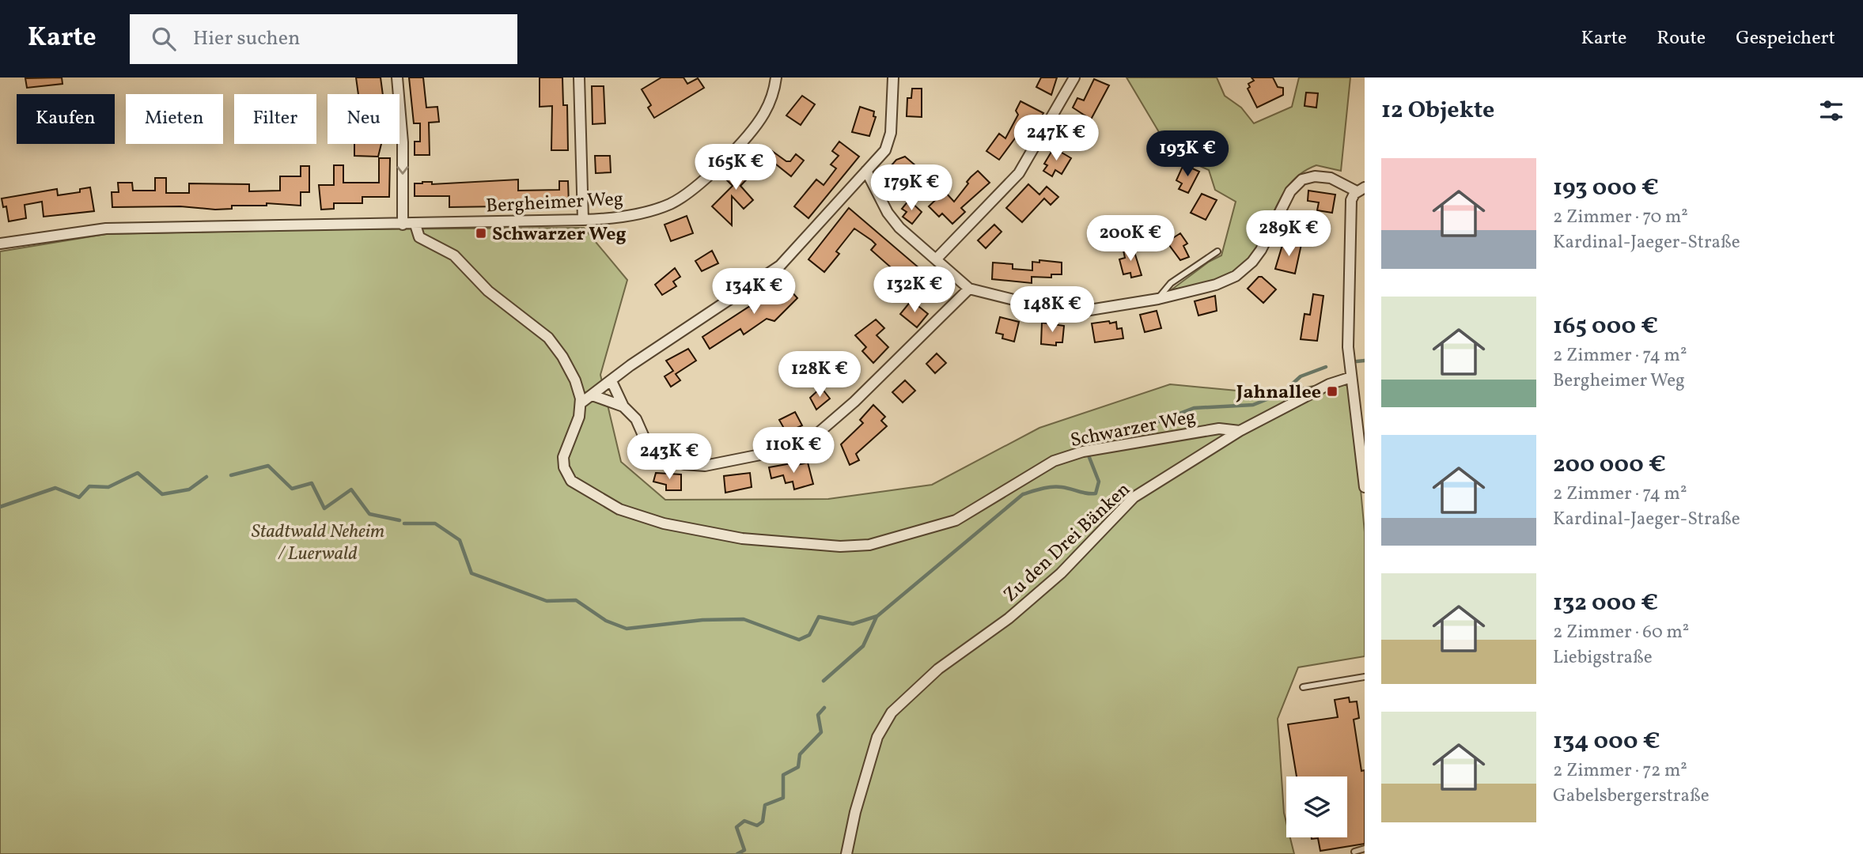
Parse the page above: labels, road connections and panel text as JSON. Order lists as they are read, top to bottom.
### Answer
{
  "streets": {
    "street": ["Bergheimer Weg", "Schwarzer Weg", "Zu den Drei Bänken"]
  },
  "crossings": [
    ["Schwarzer Weg", "Zu den Drei Bänken"]
  ],
  "parks": ["Stadtwald Neheim / Luerwald"],
  "places": {
    "transit": ["Schwarzer Weg", "Jahnallee"]
  },
  "page": {
    "header": "Karte",
    "search": "Hier suchen",
    "nav": ["Karte", "Route", "Gespeichert"],
    "heading": "12 Objekte",
    "chip": [
      "Kaufen",
      "Mieten",
      "Filter",
      "Neu"
    ],
    "price": [
      "247K €",
      "193K €",
      "165K €",
      "179K €",
      "289K €",
      "200K €",
      "132K €",
      "134K €",
      "148K €",
      "128K €",
      "110K €",
      "243K €"
    ],
    "list": [
      {
        "name": "193 000 €",
        "note": "2 Zimmer · 70 m² · Kardinal-Jaeger-Straße"
      },
      {
        "name": "165 000 €",
        "note": "2 Zimmer · 74 m² · Bergheimer Weg"
      },
      {
        "name": "200 000 €",
        "note": "2 Zimmer · 74 m² · Kardinal-Jaeger-Straße"
      },
      {
        "name": "132 000 €",
        "note": "2 Zimmer · 60 m² · Liebigstraße"
      },
      {
        "name": "134 000 €",
        "note": "2 Zimmer · 72 m² · Gabelsbergerstraße"
      }
    ]
  }
}
